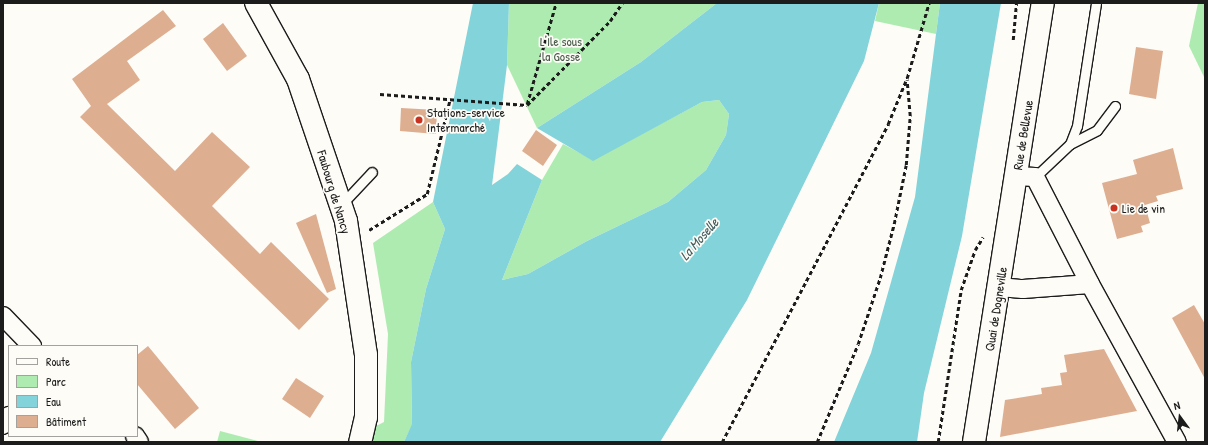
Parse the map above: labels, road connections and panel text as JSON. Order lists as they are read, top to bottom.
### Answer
{
  "streets": {
    "main road": ["Rue de Bellevue", "Faubourg de Nancy", "Quai de Dogneville"]
  },
  "crossings": [
    ["Rue de Bellevue", "Quai de Dogneville"]
  ],
  "water": ["La Moselle"],
  "parks": ["L'Ile sous la Gosse"],
  "places": ["Stations-service Intermarché", "Lie de vin"],
  "legend": [
    "Route",
    "Parc",
    "Eau",
    "Bâtiment"
  ],
  "north": "top"
}
